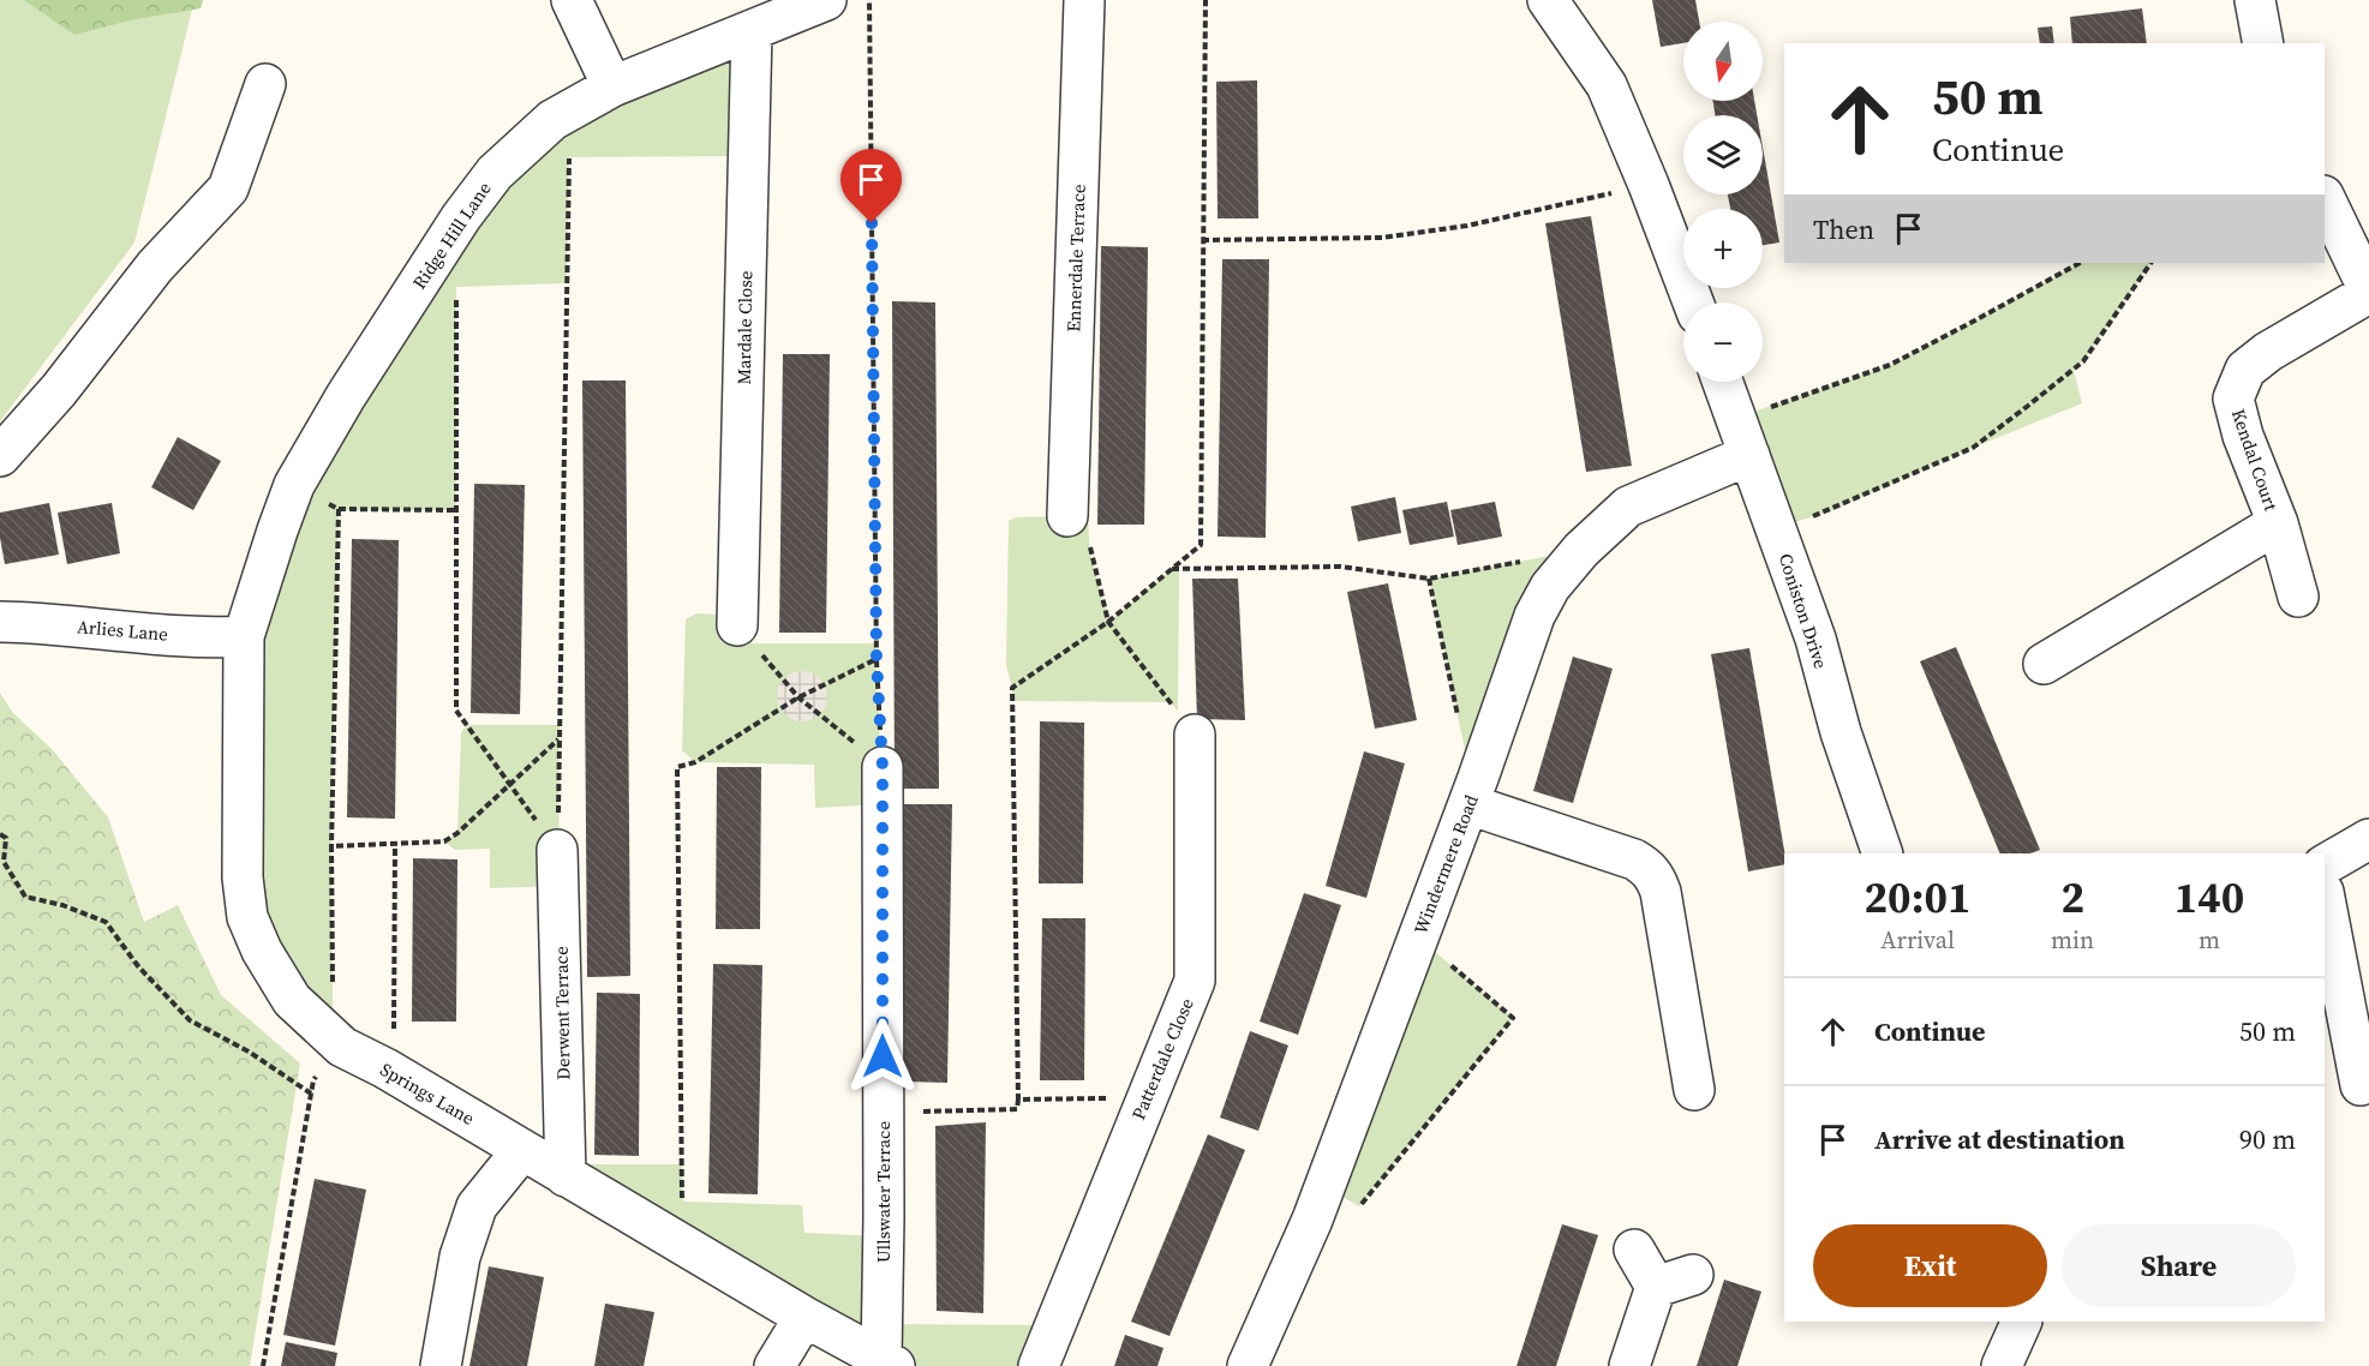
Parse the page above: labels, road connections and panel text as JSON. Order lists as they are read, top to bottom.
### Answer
{
  "streets": {
    "street": [
      "Ridge Hill Lane",
      "Ennerdale Terrace",
      "Mardale Close",
      "Kendal Court",
      "Coniston Drive",
      "Arlies Lane",
      "Windermere Road",
      "Derwent Terrace",
      "Patterdale Close",
      "Springs Lane",
      "Ullswater Terrace"
    ]
  },
  "crossings": [
    ["Ridge Hill Lane", "Mardale Close"],
    ["Ridge Hill Lane", "Arlies Lane"],
    ["Ridge Hill Lane", "Springs Lane"],
    ["Coniston Drive", "Windermere Road"],
    ["Arlies Lane", "Springs Lane"],
    ["Derwent Terrace", "Springs Lane"],
    ["Springs Lane", "Ullswater Terrace"]
  ],
  "north": "bottom",
  "page": {
    "map_buttons": ["+", "−"],
    "turn": ["50 m", "Continue"],
    "then": "Then",
    "eta": [
      "20:01",
      "Arrival",
      "2",
      "min",
      "140",
      "m"
    ],
    "list": [
      {
        "name": "Continue",
        "value": "50 m"
      },
      {
        "name": "Arrive at destination",
        "value": "90 m"
      }
    ],
    "buttons": ["Exit", "Share"]
  }
}
